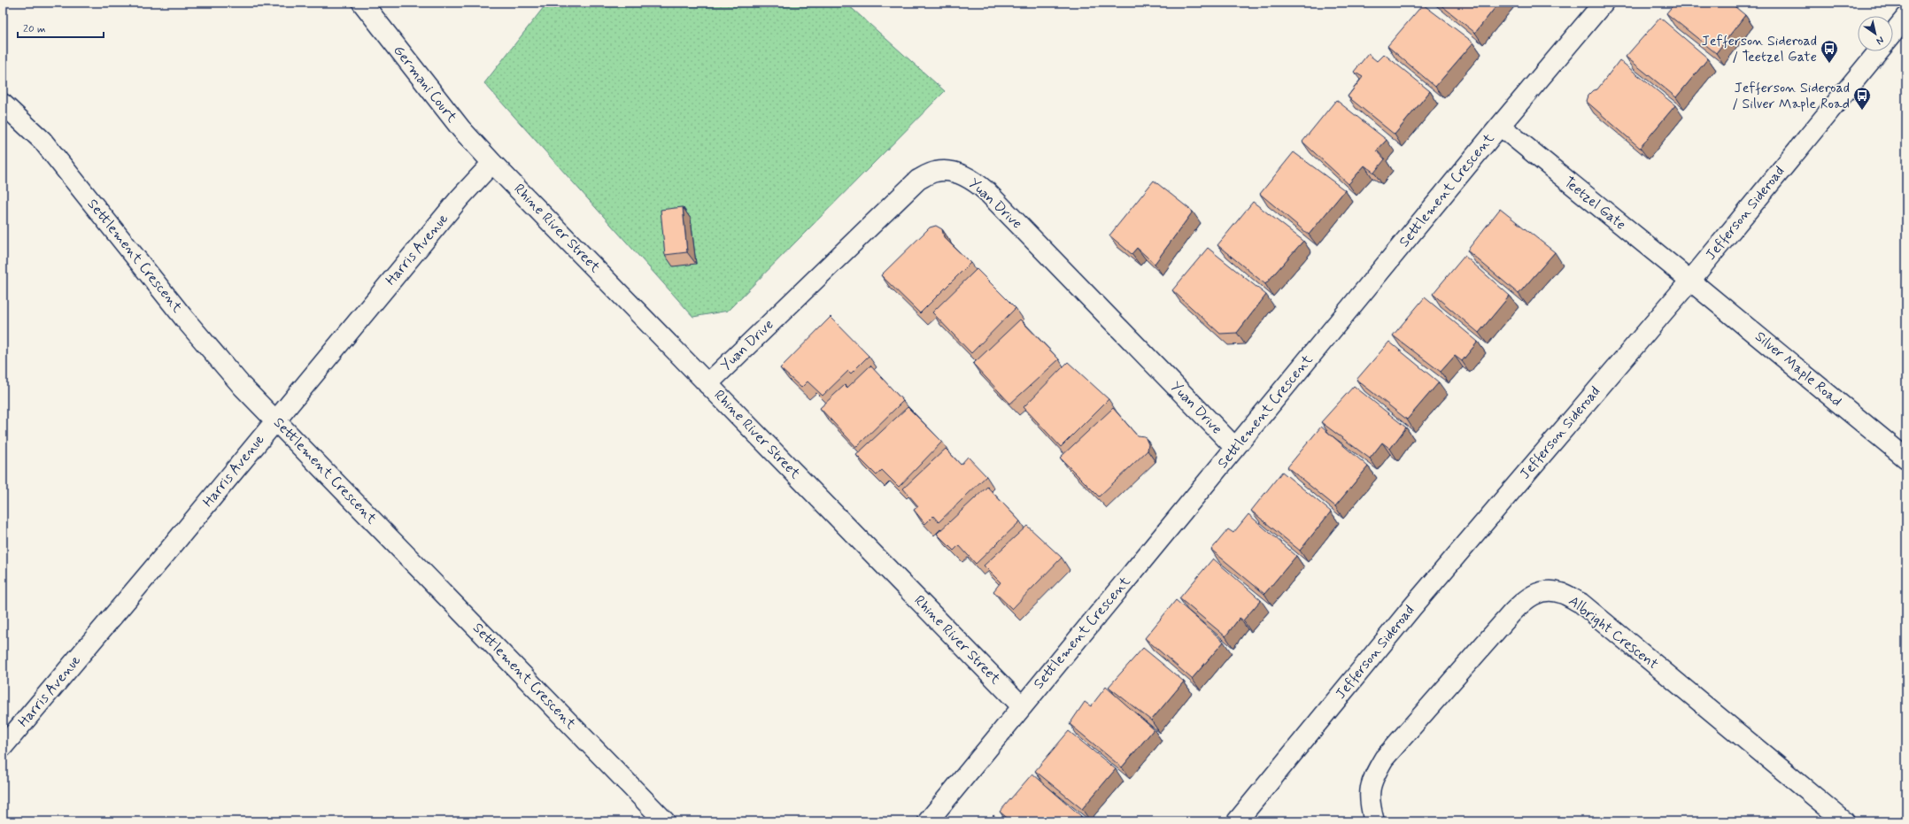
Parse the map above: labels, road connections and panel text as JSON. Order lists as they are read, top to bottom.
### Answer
{
  "streets": {
    "street": [
      "Germani Court",
      "Settlement Crescent",
      "Yuan Drive",
      "Teetzel Gate",
      "Jefferson Sideroad",
      "Rhine River Street",
      "Harris Avenue",
      "Silver Maple Road",
      "Albright Crescent"
    ]
  },
  "crossings": [
    ["Germani Court", "Rhine River Street"],
    ["Germani Court", "Harris Avenue"],
    ["Settlement Crescent", "Yuan Drive"],
    ["Settlement Crescent", "Teetzel Gate"],
    ["Settlement Crescent", "Rhine River Street"],
    ["Settlement Crescent", "Harris Avenue"],
    ["Yuan Drive", "Rhine River Street"],
    ["Teetzel Gate", "Jefferson Sideroad"],
    ["Teetzel Gate", "Silver Maple Road"],
    ["Jefferson Sideroad", "Silver Maple Road"],
    ["Rhine River Street", "Harris Avenue"]
  ],
  "places": {
    "bus stop": ["Jefferson Sideroad / Teetzel Gate", "Jefferson Sideroad / Silver Maple Road"]
  },
  "scale_bar": "20 m",
  "north": "bottom right"
}
